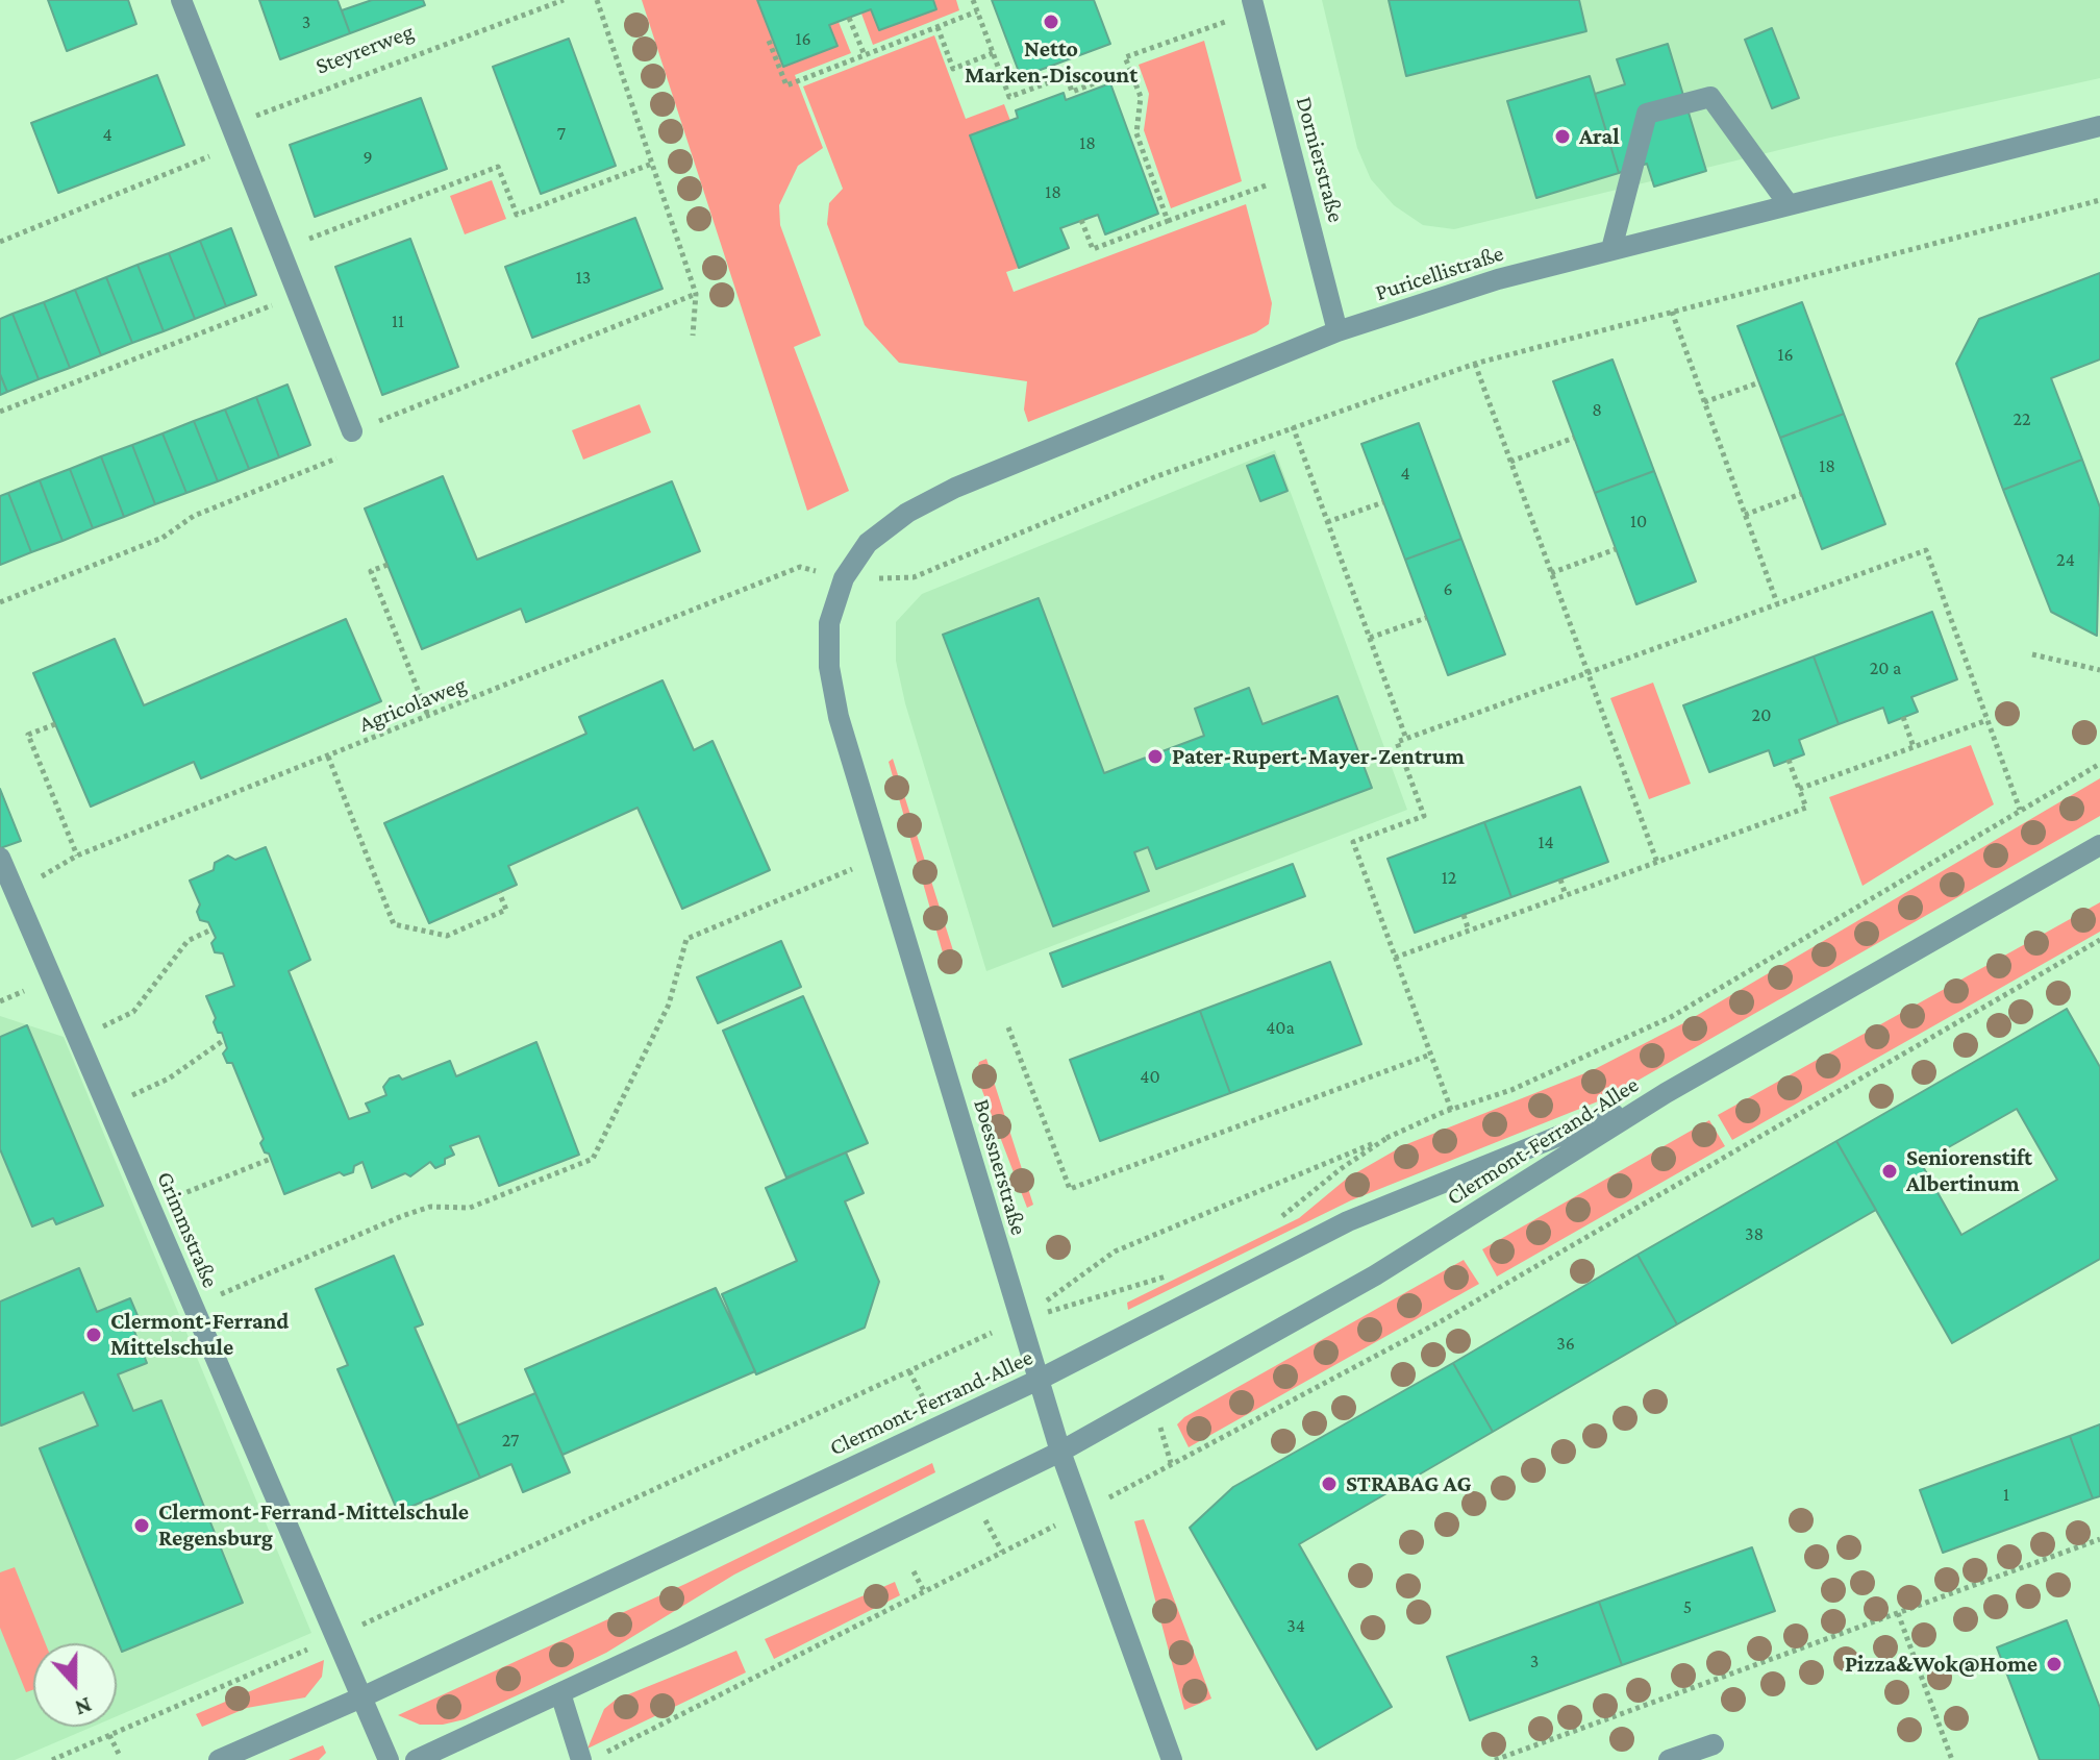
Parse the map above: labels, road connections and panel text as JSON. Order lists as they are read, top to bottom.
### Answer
{
  "streets": {
    "street": [
      "Dornierstraße",
      "Puricellistraße",
      "Clermont-Ferrand-Allee",
      "Boessnerstraße",
      "Grimmstraße"
    ],
    "path": ["Steyrerweg", "Agricolaweg"]
  },
  "crossings": [
    ["Dornierstraße", "Puricellistraße"],
    ["Puricellistraße", "Agricolaweg"],
    ["Puricellistraße", "Boessnerstraße"],
    ["Agricolaweg", "Boessnerstraße"],
    ["Agricolaweg", "Grimmstraße"],
    ["Clermont-Ferrand-Allee", "Boessnerstraße"],
    ["Clermont-Ferrand-Allee", "Grimmstraße"]
  ],
  "places": [
    "Netto Marken-Discount",
    "Aral",
    "Pater-Rupert-Mayer-Zentrum",
    "Seniorenstift Albertinum",
    "Clermont-Ferrand Mittelschule",
    "STRABAG AG",
    "Clermont-Ferrand-Mittelschule Regensburg",
    "Pizza&Wok@Home"
  ],
  "house_numbers": [
    "3",
    "16",
    "7",
    "4",
    "18",
    "9",
    "18",
    "13",
    "11",
    "16",
    "8",
    "22",
    "18",
    "4",
    "10",
    "24",
    "6",
    "20 a",
    "20",
    "14",
    "12",
    "40a",
    "40",
    "38",
    "36",
    "27",
    "1",
    "5",
    "34",
    "3"
  ],
  "north": "bottom"
}
